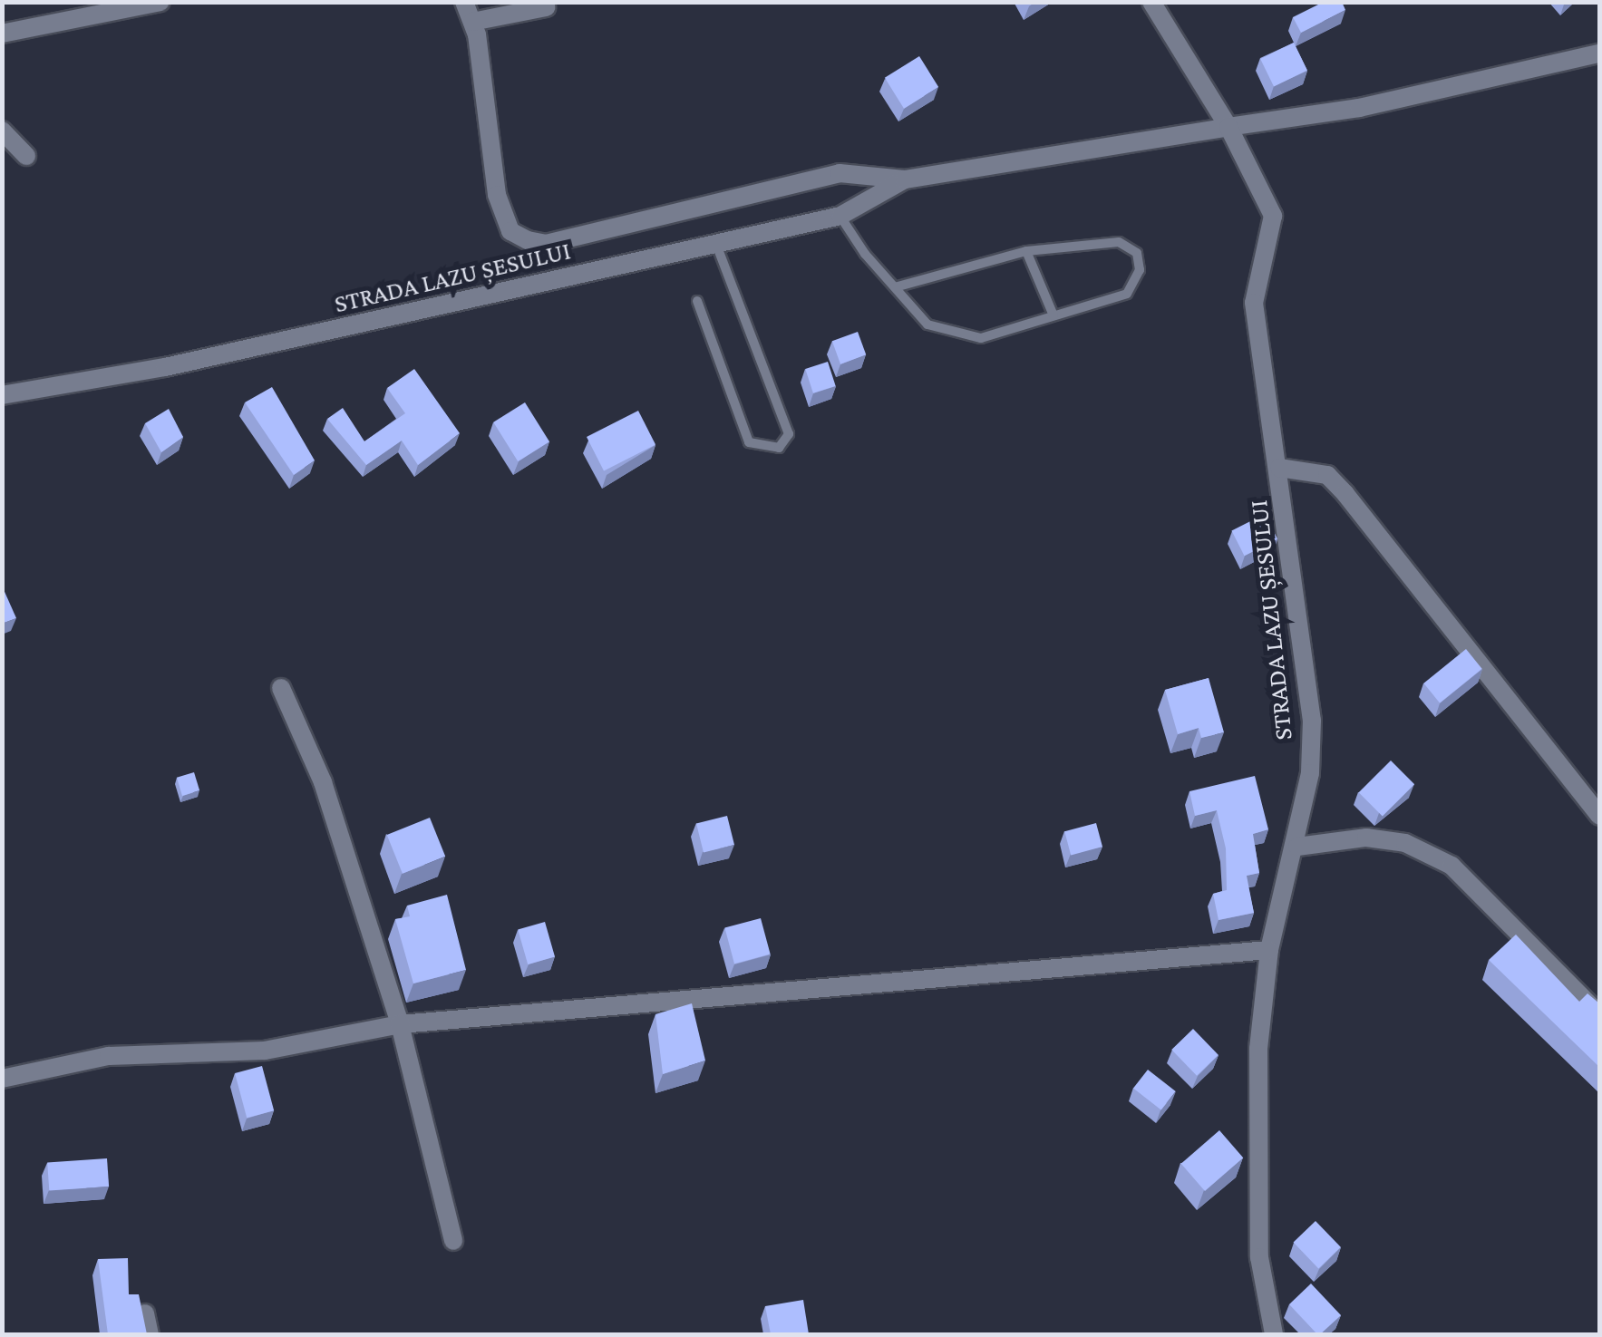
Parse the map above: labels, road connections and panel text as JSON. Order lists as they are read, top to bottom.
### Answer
{
  "streets": {
    "street": ["STRADA LAZU ȘESULUI"]
  }
}
